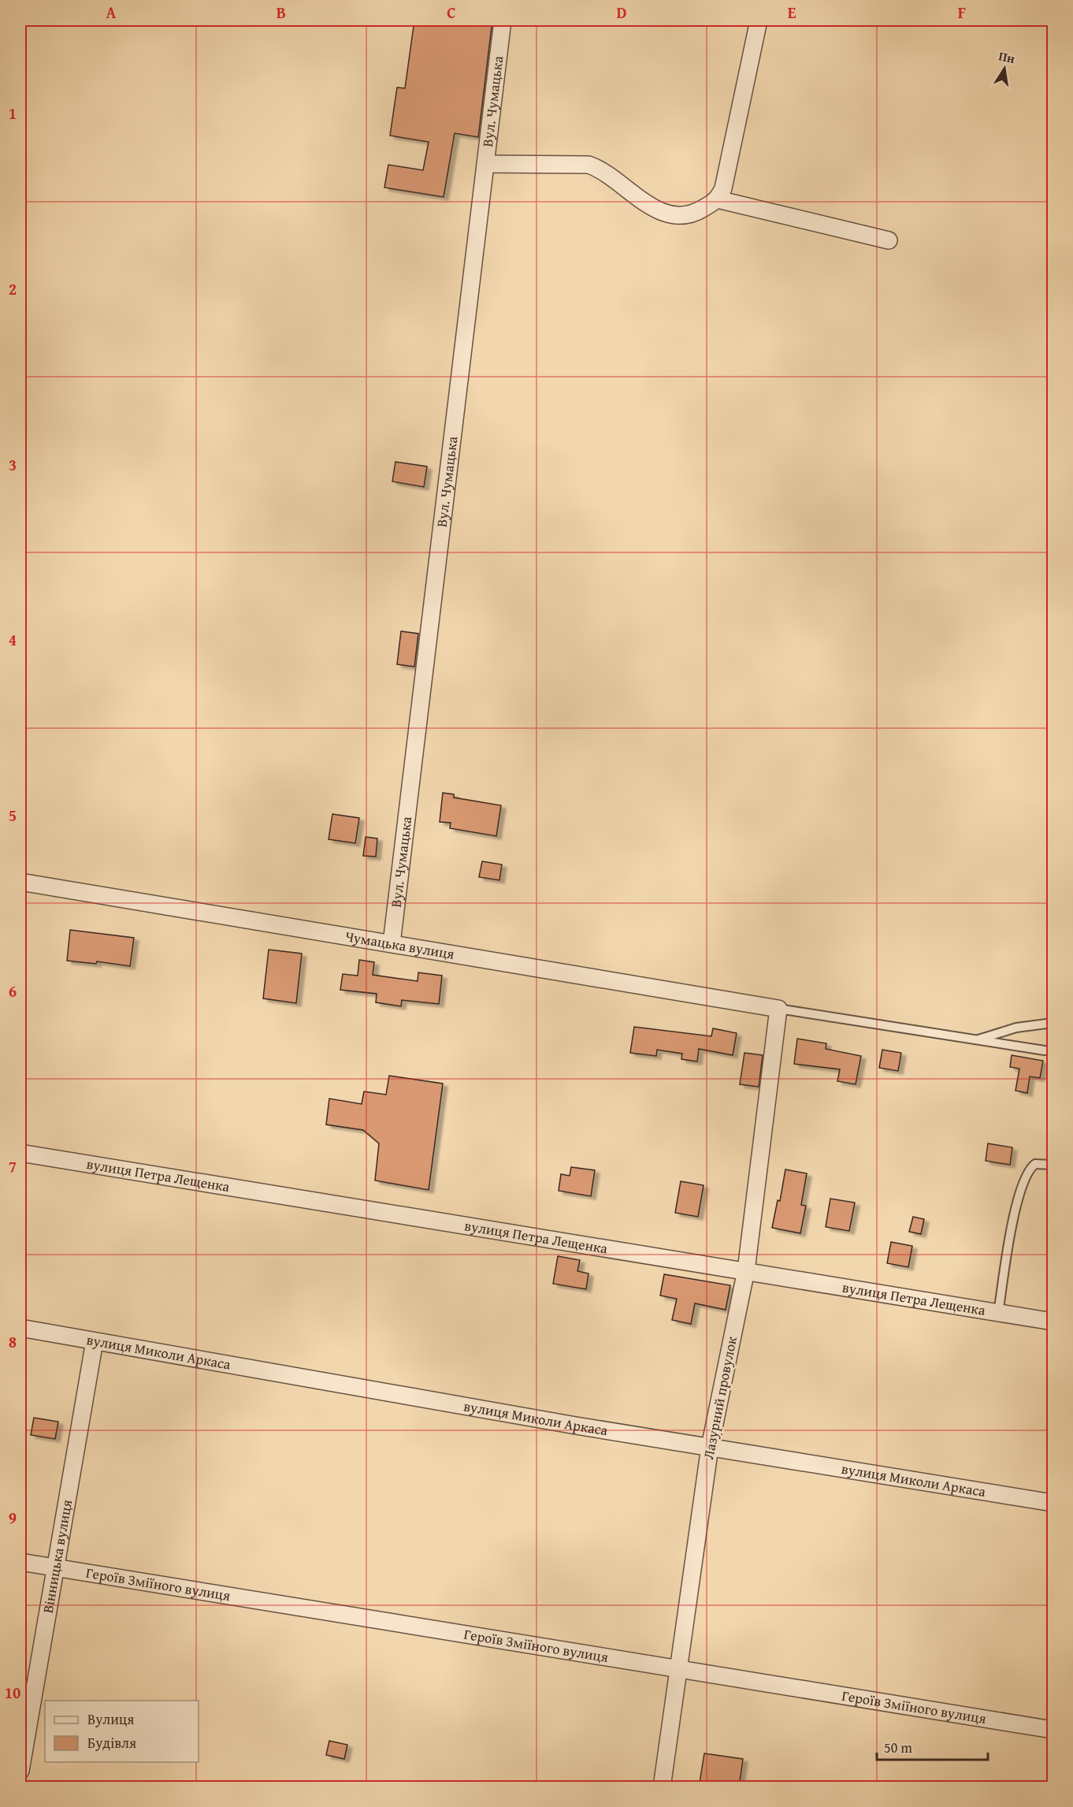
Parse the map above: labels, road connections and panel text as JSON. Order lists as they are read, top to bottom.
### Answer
{
  "streets": {
    "street": [
      "Вул. Чумацька",
      "Чумацька вулиця",
      "вулиця Петра Лещенка",
      "вулиця Миколи Аркаса",
      "Лазурний провулок",
      "Вінницька вулиця",
      "Героїв Зміїного вулиця"
    ]
  },
  "crossings": [
    ["Вул. Чумацька", "Чумацька вулиця"],
    ["Чумацька вулиця", "Лазурний провулок"],
    ["вулиця Петра Лещенка", "Лазурний провулок"],
    ["вулиця Миколи Аркаса", "Лазурний провулок"],
    ["вулиця Миколи Аркаса", "Вінницька вулиця"],
    ["Лазурний провулок", "Героїв Зміїного вулиця"],
    ["Вінницька вулиця", "Героїв Зміїного вулиця"]
  ],
  "legend": ["Вулиця", "Будівля"],
  "scale_bar": "50 m",
  "north": "top",
  "grid": {
    "columns": [
      "A",
      "B",
      "C",
      "D",
      "E",
      "F"
    ],
    "rows": [
      "1",
      "2",
      "3",
      "4",
      "5",
      "6",
      "7",
      "8",
      "9",
      "10"
    ]
  }
}
